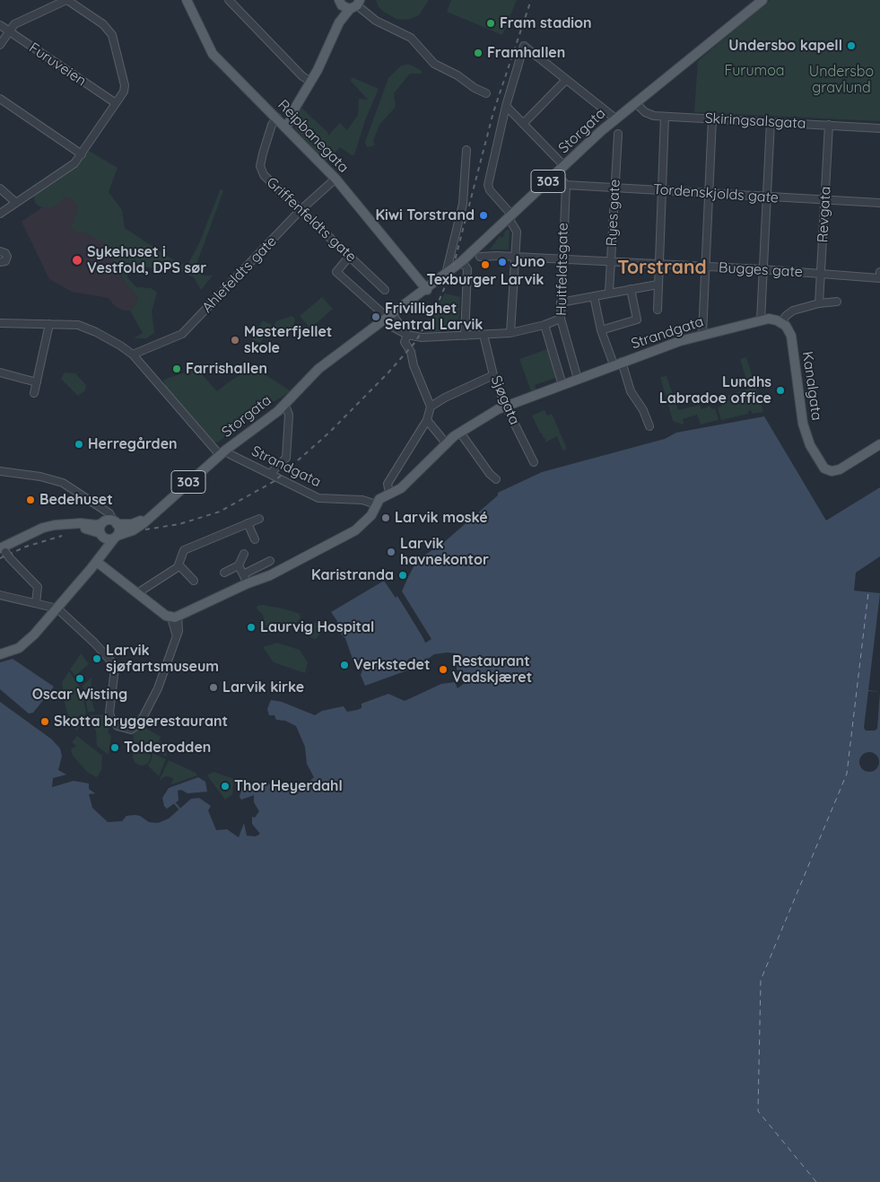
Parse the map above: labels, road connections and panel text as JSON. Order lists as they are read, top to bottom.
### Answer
{
  "streets": {
    "main road": [
      "Storgata",
      "Reipbanegata",
      "303",
      "Strandgata",
      "Kanalgata"
    ],
    "street": [
      "Furuveien",
      "Skiringsalsgata",
      "Tordenskjolds gate",
      "Ryes gate",
      "Revgata",
      "Griffenfeldts gate",
      "Huitfeldtsgate",
      "Bugges gate",
      "Ahlefeldts gate",
      "Sjøgata"
    ]
  },
  "crossings": [
    ["Skiringsalsgata", "Storgata"],
    ["Skiringsalsgata", "Revgata"],
    ["Storgata", "Reipbanegata"],
    ["Storgata", "303"],
    ["Storgata", "Strandgata"],
    ["Reipbanegata", "Griffenfeldts gate"],
    ["Reipbanegata", "Ahlefeldts gate"],
    ["Tordenskjolds gate", "Ryes gate"],
    ["Tordenskjolds gate", "Revgata"],
    ["Tordenskjolds gate", "Huitfeldtsgate"],
    ["Ryes gate", "Bugges gate"],
    ["Revgata", "Bugges gate"],
    ["Griffenfeldts gate", "Ahlefeldts gate"],
    ["Huitfeldtsgate", "Bugges gate"],
    ["Huitfeldtsgate", "Strandgata"],
    ["Ahlefeldts gate", "Strandgata"],
    ["Strandgata", "Kanalgata"],
    ["Strandgata", "Sjøgata"]
  ],
  "districts": ["Torstrand"],
  "parks": ["Furumoa", "Undersbo gravlund"],
  "places": [
    "Fram stadion",
    "Undersbo kapell",
    "Framhallen",
    "Kiwi Torstrand",
    "Sykehuset i Vestfold, DPS sør",
    "Juno",
    "Texburger Larvik",
    "Frivillighet Sentral Larvik",
    "Mesterfjellet skole",
    "Farrishallen",
    "Lundhs Labradoe office",
    "Herregården",
    "Bedehuset",
    "Larvik moské",
    "Larvik havnekontor",
    "Karistranda",
    "Laurvig Hospital",
    "Larvik sjøfartsmuseum",
    "Verkstedet",
    "Restaurant Vadskjæret",
    "Oscar Wisting",
    "Larvik kirke",
    "Skotta bryggerestaurant",
    "Tolderodden",
    "Thor Heyerdahl"
  ]
}
